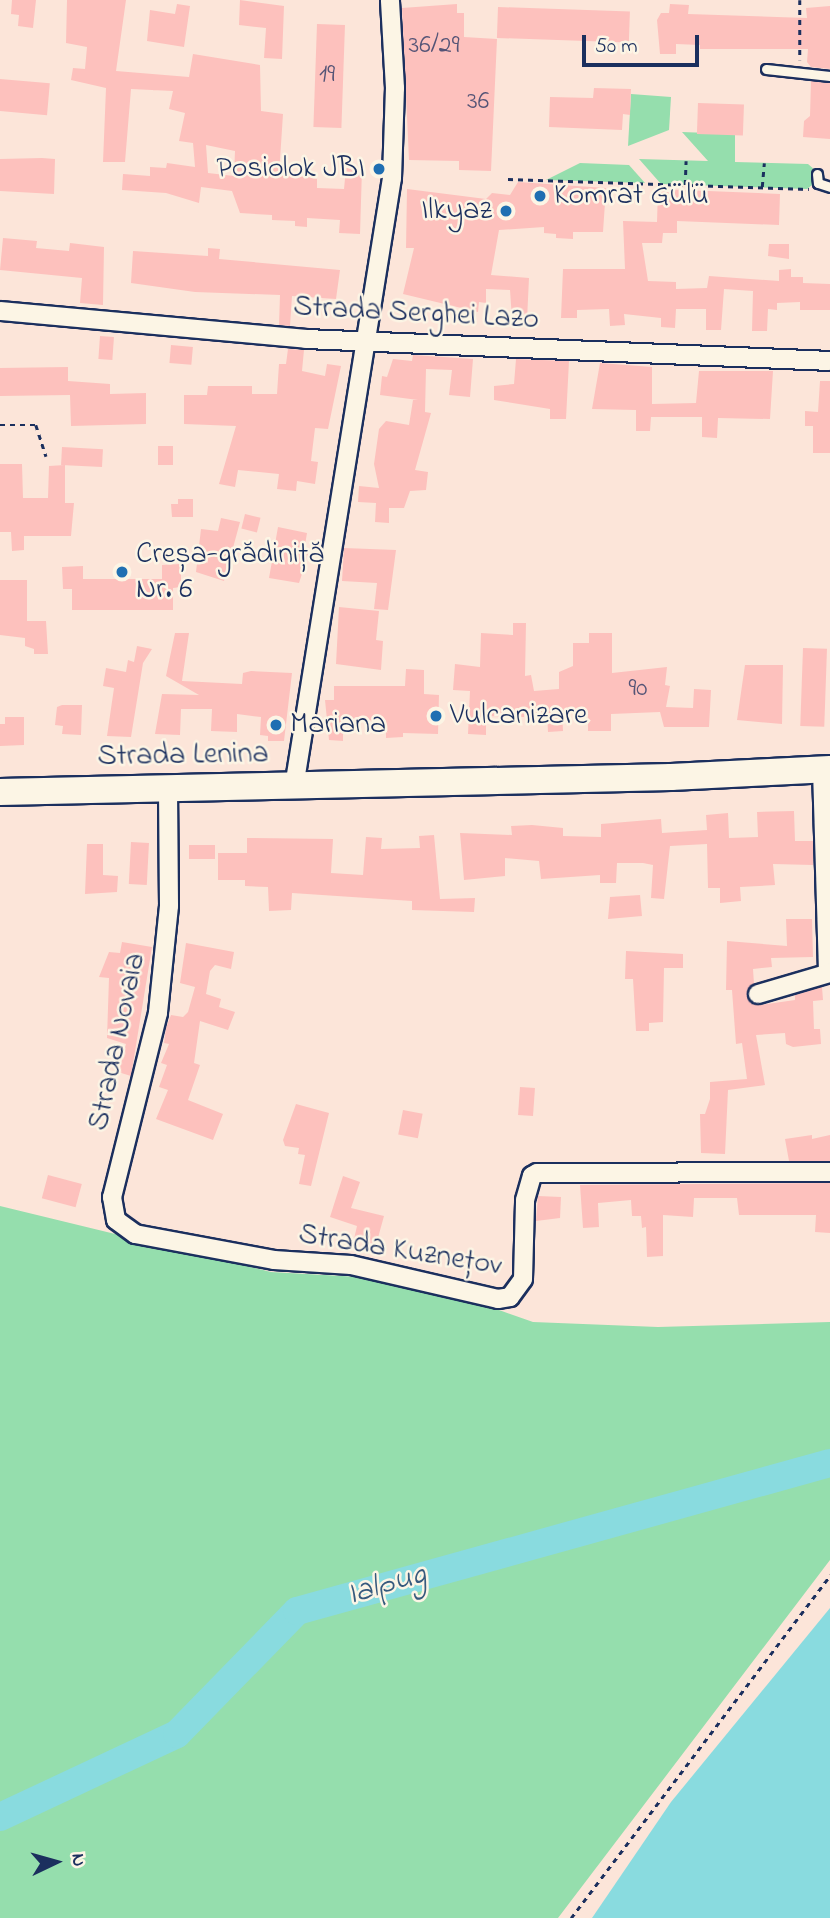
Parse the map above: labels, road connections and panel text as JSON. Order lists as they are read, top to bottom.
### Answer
{
  "streets": {
    "main road": ["Strada Lenina"],
    "street": ["Strada Serghei Lazo", "Strada Novaia", "Strada Kuznețov"]
  },
  "crossings": [
    ["Strada Lenina", "Strada Novaia"],
    ["Strada Novaia", "Strada Kuznețov"]
  ],
  "water": ["Ialpug"],
  "places": [
    "Posiolok JBI",
    "Komrat Gülü",
    "Ilkyaz",
    "Creșa-grădiniță Nr. 6",
    "Vulcanizare",
    "Mariana"
  ],
  "house_numbers": [
    "36/29",
    "19",
    "36",
    "90"
  ],
  "scale_bar": "50 m",
  "north": "right"
}
